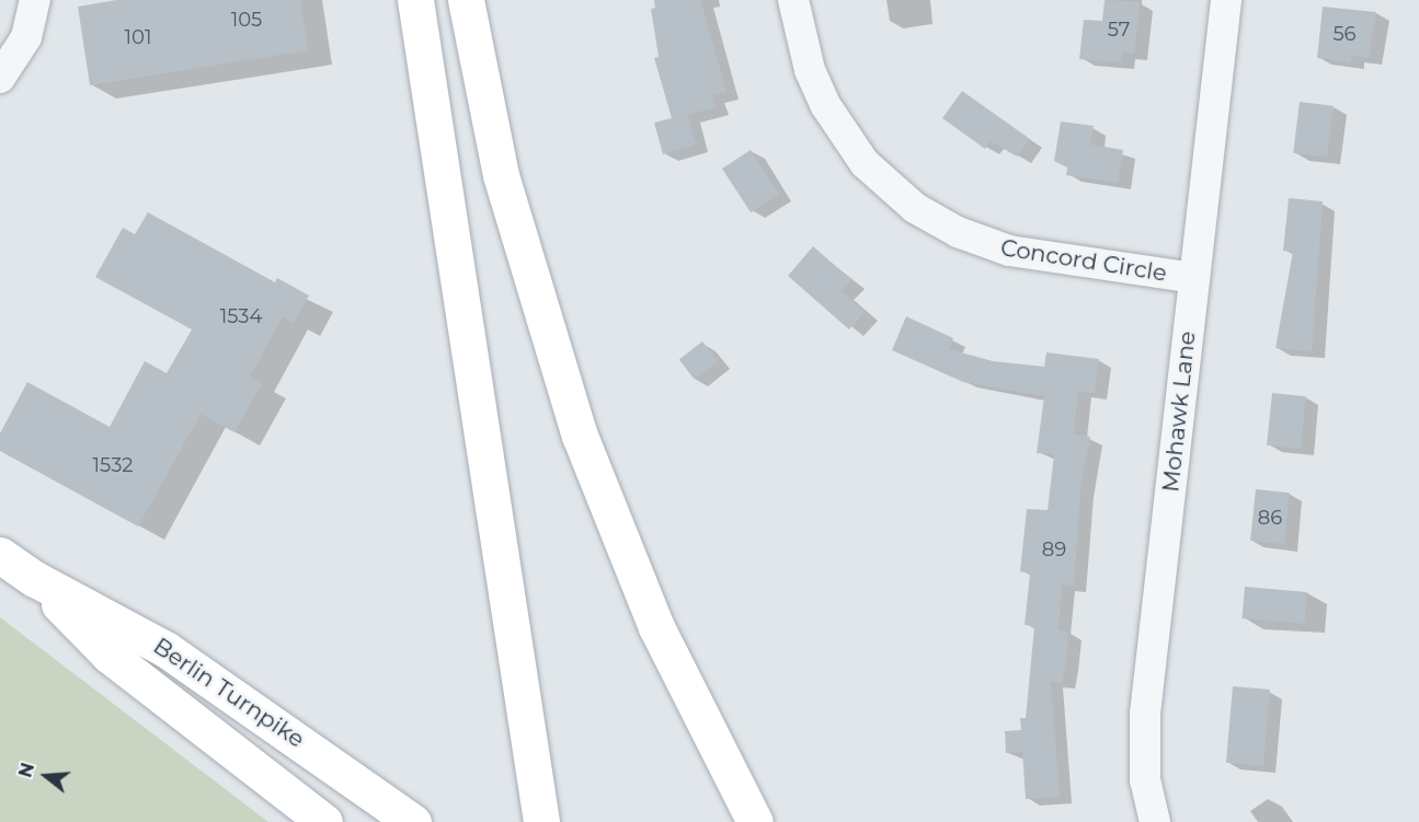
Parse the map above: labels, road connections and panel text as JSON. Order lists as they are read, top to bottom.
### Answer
{
  "streets": {
    "main road": ["Berlin Turnpike"],
    "street": ["Concord Circle", "Mohawk Lane"]
  },
  "crossings": [
    ["Concord Circle", "Mohawk Lane"]
  ],
  "house_numbers": [
    "105",
    "57",
    "56",
    "101",
    "1534",
    "1532",
    "86",
    "89"
  ],
  "north": "left"
}
